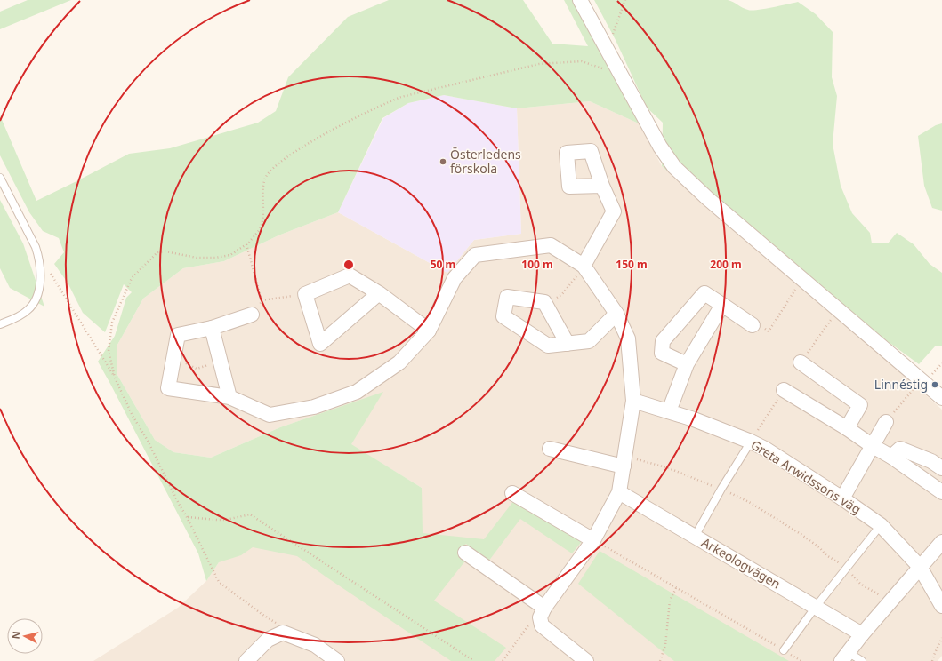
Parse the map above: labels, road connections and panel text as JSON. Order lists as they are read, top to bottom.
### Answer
{
  "streets": {
    "street": ["Greta Arwidssons väg", "Arkeologvägen"]
  },
  "places": ["Österledens förskola", "Linnéstig"],
  "north": "left",
  "rings": [
    "50 m",
    "100 m",
    "150 m",
    "200 m"
  ]
}
